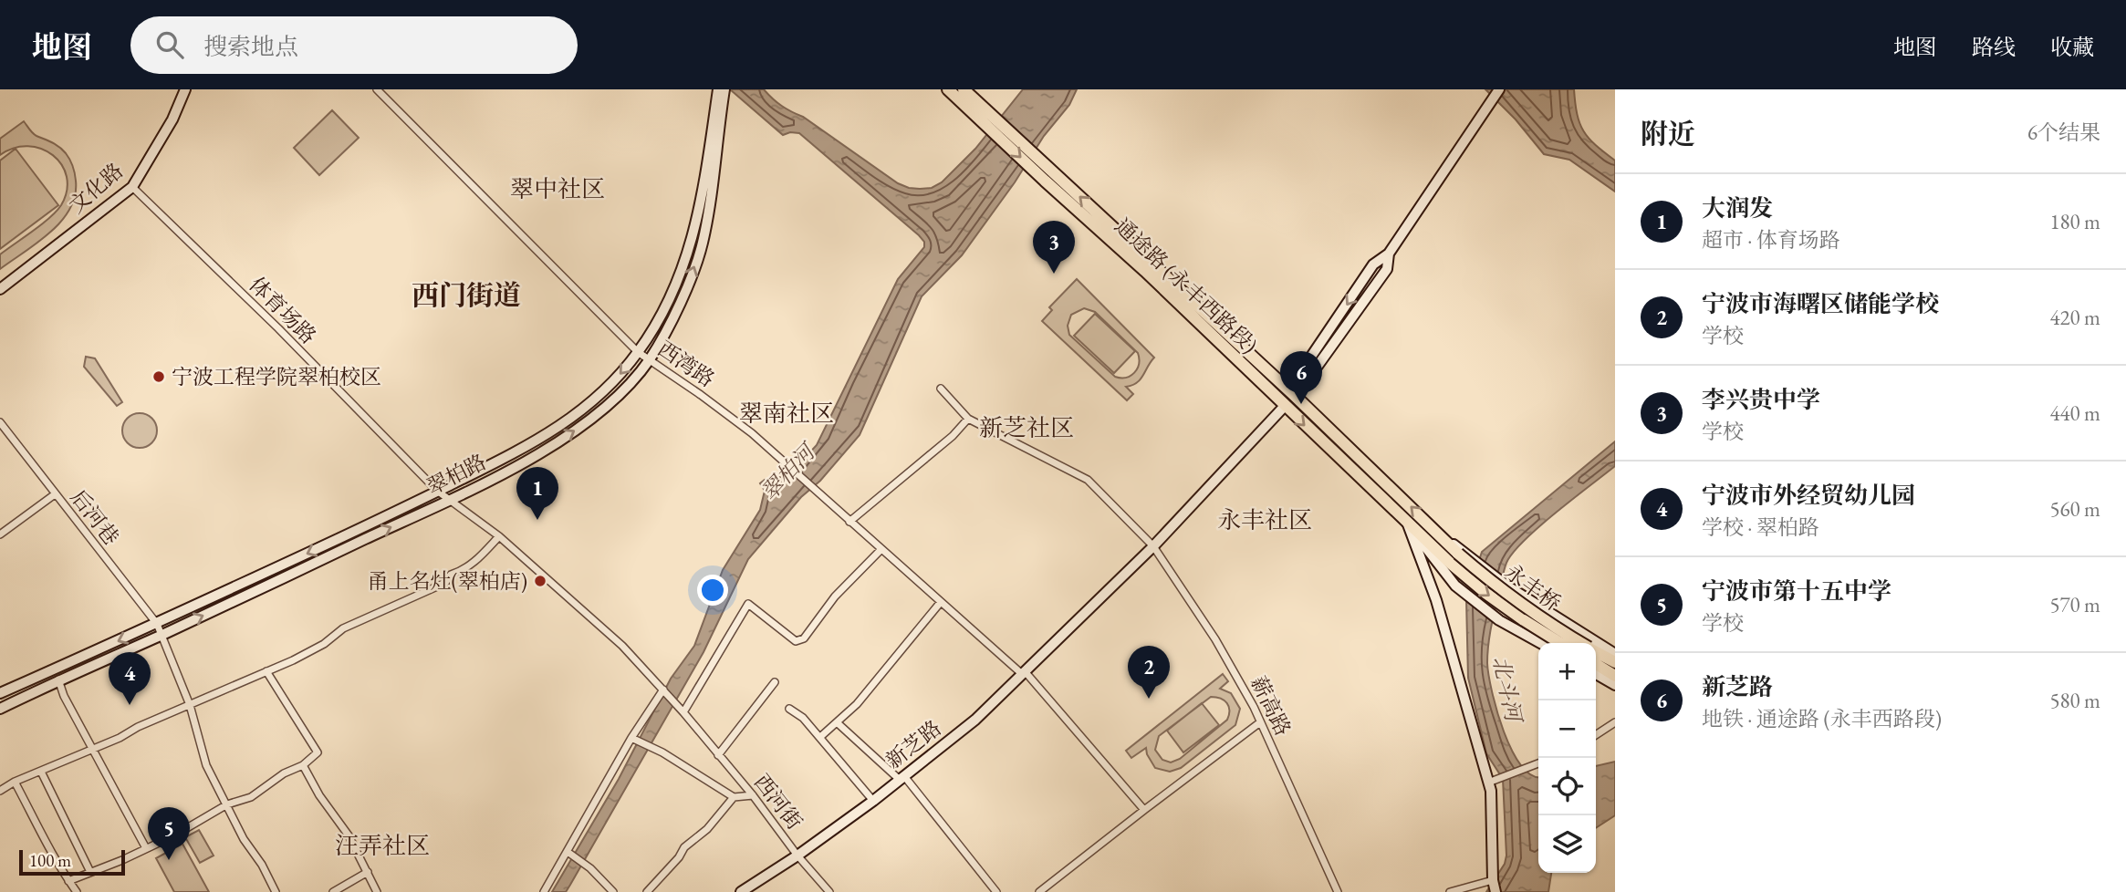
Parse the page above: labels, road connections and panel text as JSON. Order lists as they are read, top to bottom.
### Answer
{
  "streets": {
    "main road": [
      "文化路",
      "通途路 (永丰西路段)",
      "翠柏路",
      "永丰桥",
      "新芝路"
    ],
    "street": [
      "体育场路",
      "西湾路",
      "后河巷",
      "薪高路",
      "西河街"
    ]
  },
  "crossings": [
    ["文化路", "体育场路"],
    ["通途路 (永丰西路段)", "永丰桥"],
    ["通途路 (永丰西路段)", "新芝路"],
    ["体育场路", "翠柏路"],
    ["体育场路", "西河街"],
    ["西湾路", "翠柏路"],
    ["西湾路", "新芝路"],
    ["翠柏路", "后河巷"],
    ["薪高路", "新芝路"],
    ["新芝路", "西河街"]
  ],
  "districts": [
    "翠中社区",
    "西门街道",
    "翠南社区",
    "新芝社区",
    "永丰社区",
    "汪弄社区"
  ],
  "water": ["翠柏河", "北斗河"],
  "places": ["宁波工程学院翠柏校区", "甬上名灶(翠柏店)"],
  "scale_bar": "100 m",
  "page": {
    "header": "地图",
    "search": "搜索地点",
    "nav": ["地图", "路线", "收藏"],
    "heading": ["附近", "6个结果"],
    "list": [
      {
        "mark": "1",
        "name": "大润发",
        "note": "超市 · 体育场路",
        "value": "180 m"
      },
      {
        "mark": "2",
        "name": "宁波市海曙区储能学校",
        "note": "学校",
        "value": "420 m"
      },
      {
        "mark": "3",
        "name": "李兴贵中学",
        "note": "学校",
        "value": "440 m"
      },
      {
        "mark": "4",
        "name": "宁波市外经贸幼儿园",
        "note": "学校 · 翠柏路",
        "value": "560 m"
      },
      {
        "mark": "5",
        "name": "宁波市第十五中学",
        "note": "学校",
        "value": "570 m"
      },
      {
        "mark": "6",
        "name": "新芝路",
        "note": "地铁 · 通途路 (永丰西路段)",
        "value": "580 m"
      }
    ],
    "pins": [
      "3",
      "6",
      "1",
      "2",
      "4",
      "5"
    ],
    "map_buttons": ["+", "−"],
    "scale": "100 m"
  }
}
